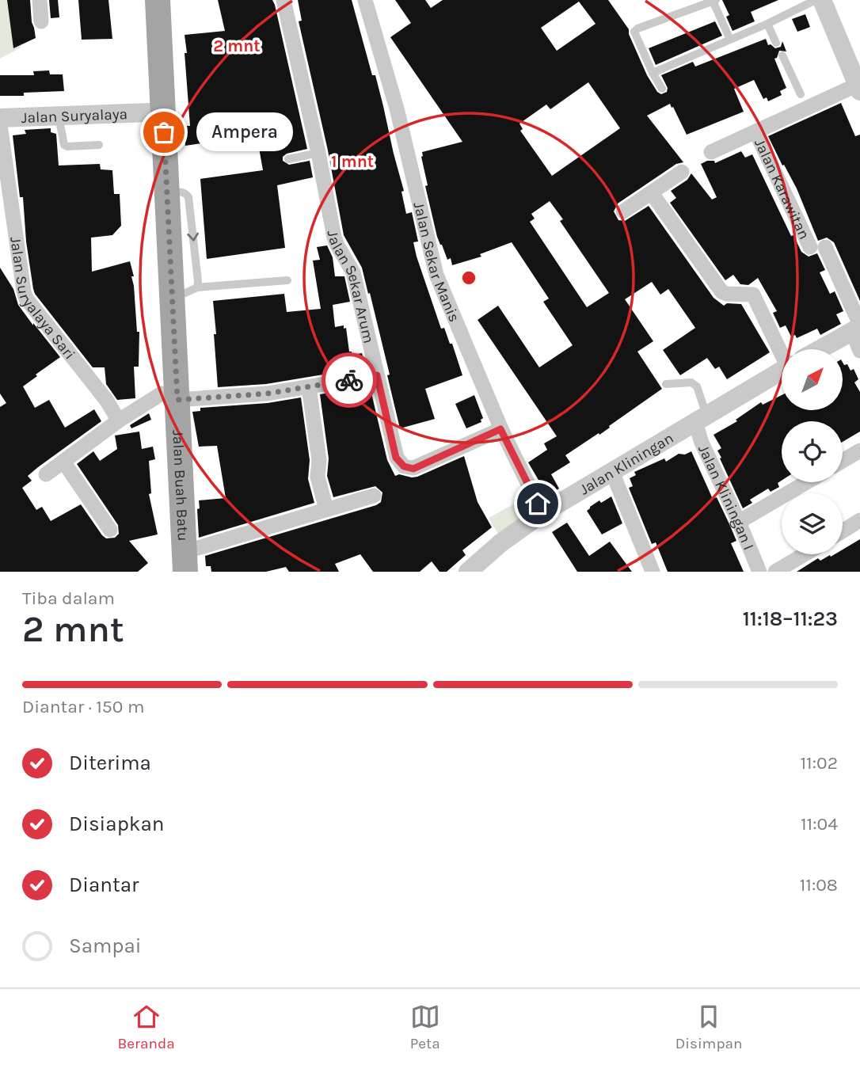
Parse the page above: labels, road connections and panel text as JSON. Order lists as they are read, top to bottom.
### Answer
{
  "streets": {
    "main road": ["Jalan Buah Batu"],
    "street": [
      "Jalan Suryalaya",
      "Jalan Karawitan",
      "Jalan Sekar Manis",
      "Jalan Sekar Arum",
      "Jalan Suryalaya Sari",
      "Jalan Kliningan",
      "Jalan Kliningan I"
    ]
  },
  "crossings": [
    ["Jalan Suryalaya", "Jalan Buah Batu"],
    ["Jalan Karawitan", "Jalan Kliningan"],
    ["Jalan Sekar Manis", "Jalan Sekar Arum"],
    ["Jalan Sekar Manis", "Jalan Kliningan"],
    ["Jalan Kliningan", "Jalan Kliningan I"]
  ],
  "places": ["Ampera"],
  "north": "top right",
  "page": {
    "bubble": "Ampera",
    "heading": ["2 mnt", "Tiba dalam", "11:18–11:23"],
    "bar": "Diantar · 150 m",
    "list": [
      ["Diterima", "11:02"],
      ["Disiapkan", "11:04"],
      ["Diantar", "11:08"],
      "Sampai"
    ],
    "tabs": ["Beranda", "Peta", "Disimpan"]
  },
  "rings": ["2 mnt", "1 mnt"]
}
